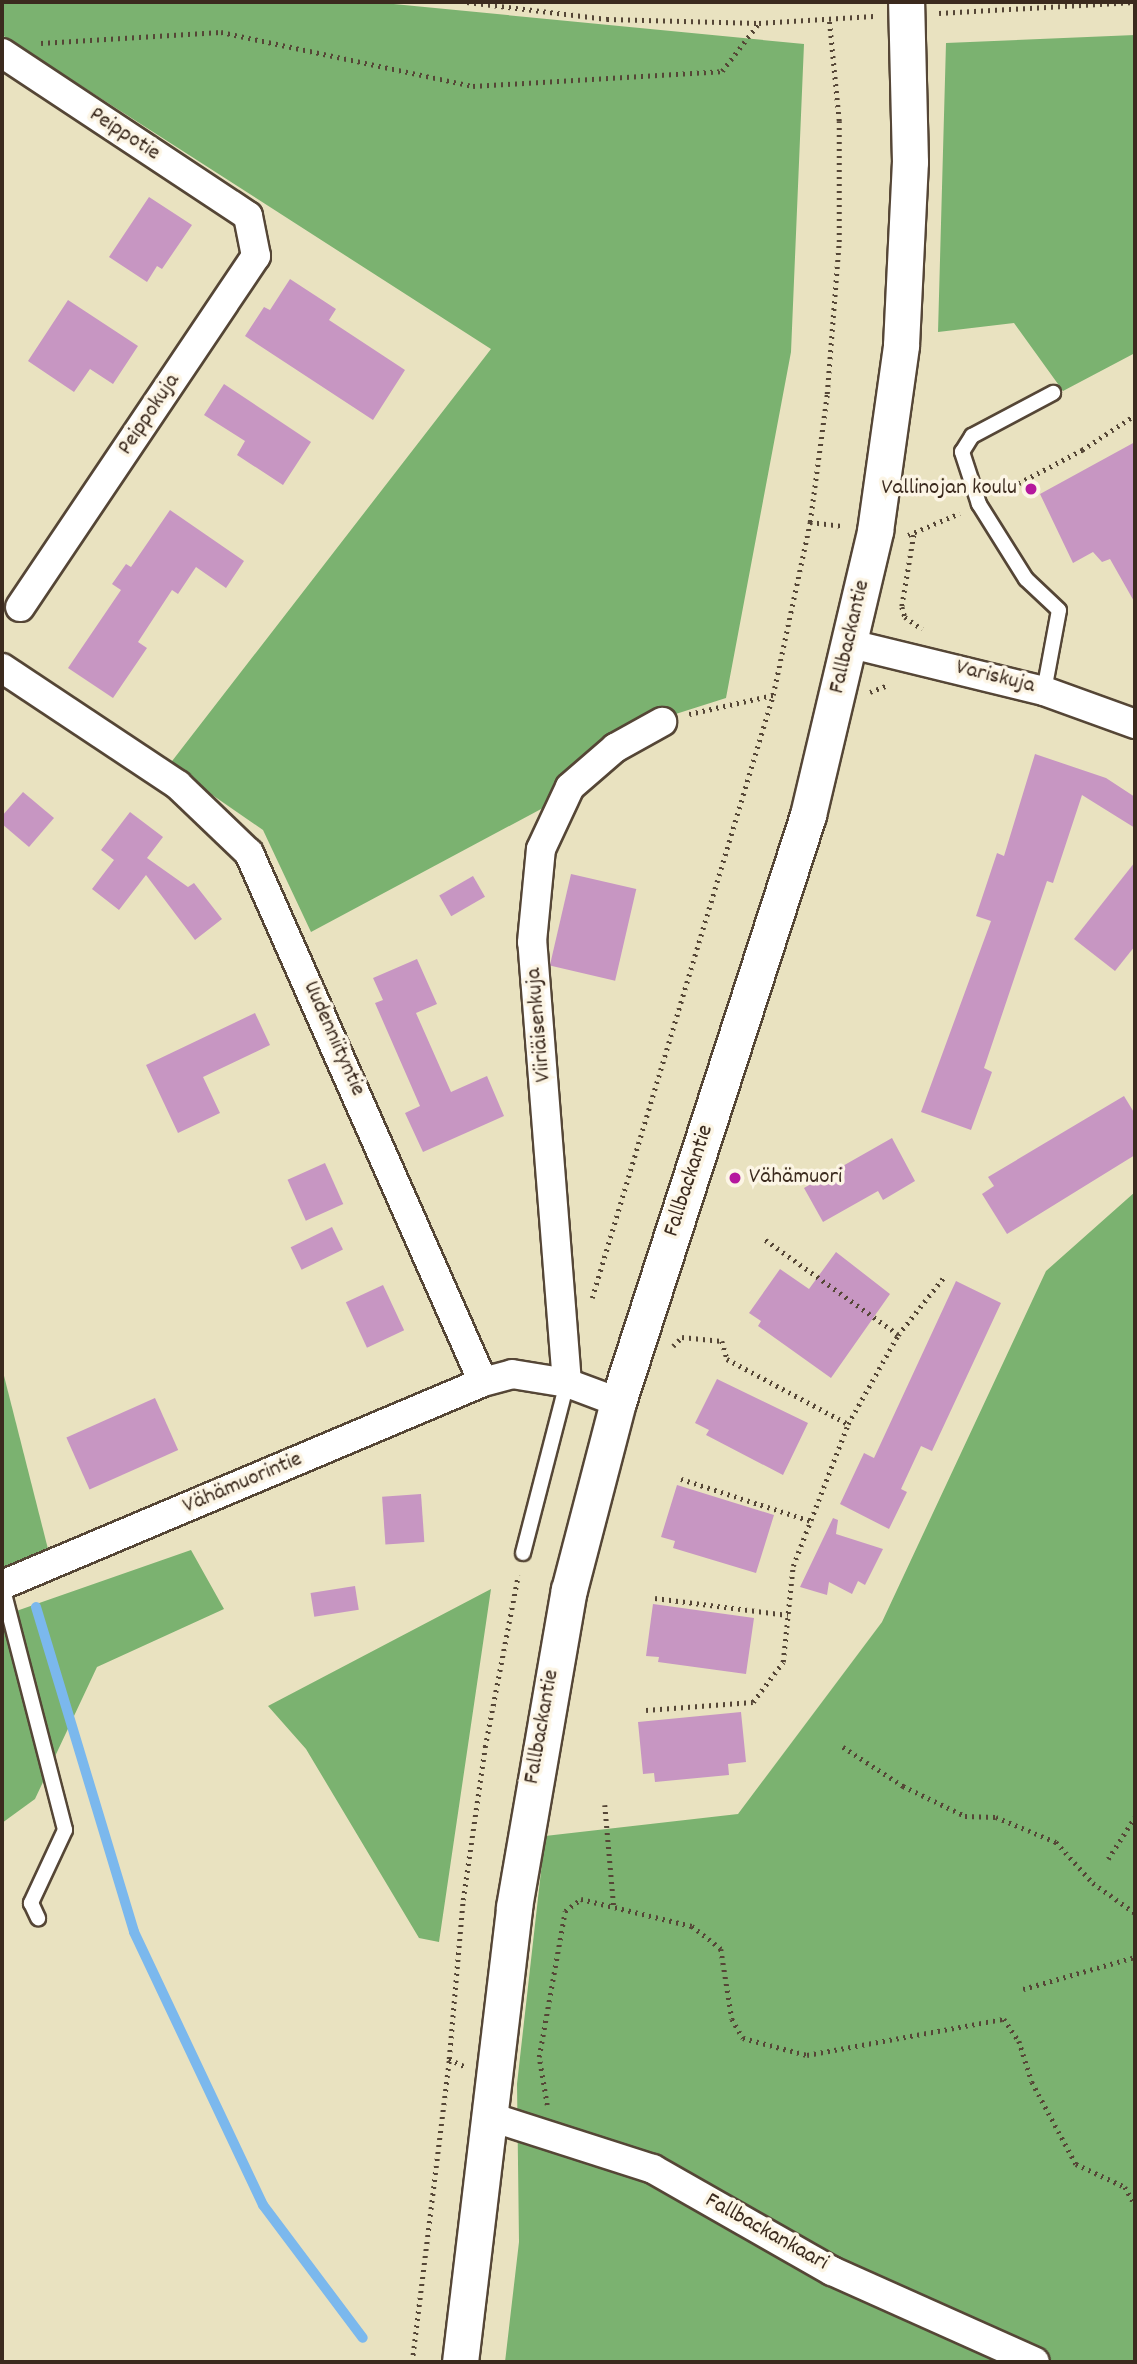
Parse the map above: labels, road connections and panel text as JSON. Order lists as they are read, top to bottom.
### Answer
{
  "streets": {
    "street": [
      "Peippotie",
      "Peippokuja",
      "Fallbackantie",
      "Variskuja",
      "Viiriäisenkuja",
      "Uudenniityntie",
      "Vähämuorintie",
      "Fallbackankaari"
    ]
  },
  "crossings": [
    ["Peippotie", "Peippokuja"],
    ["Fallbackantie", "Variskuja"],
    ["Fallbackantie", "Fallbackankaari"],
    ["Uudenniityntie", "Vähämuorintie"]
  ],
  "places": ["Vallinojan koulu", "Vähämuori"]
}
